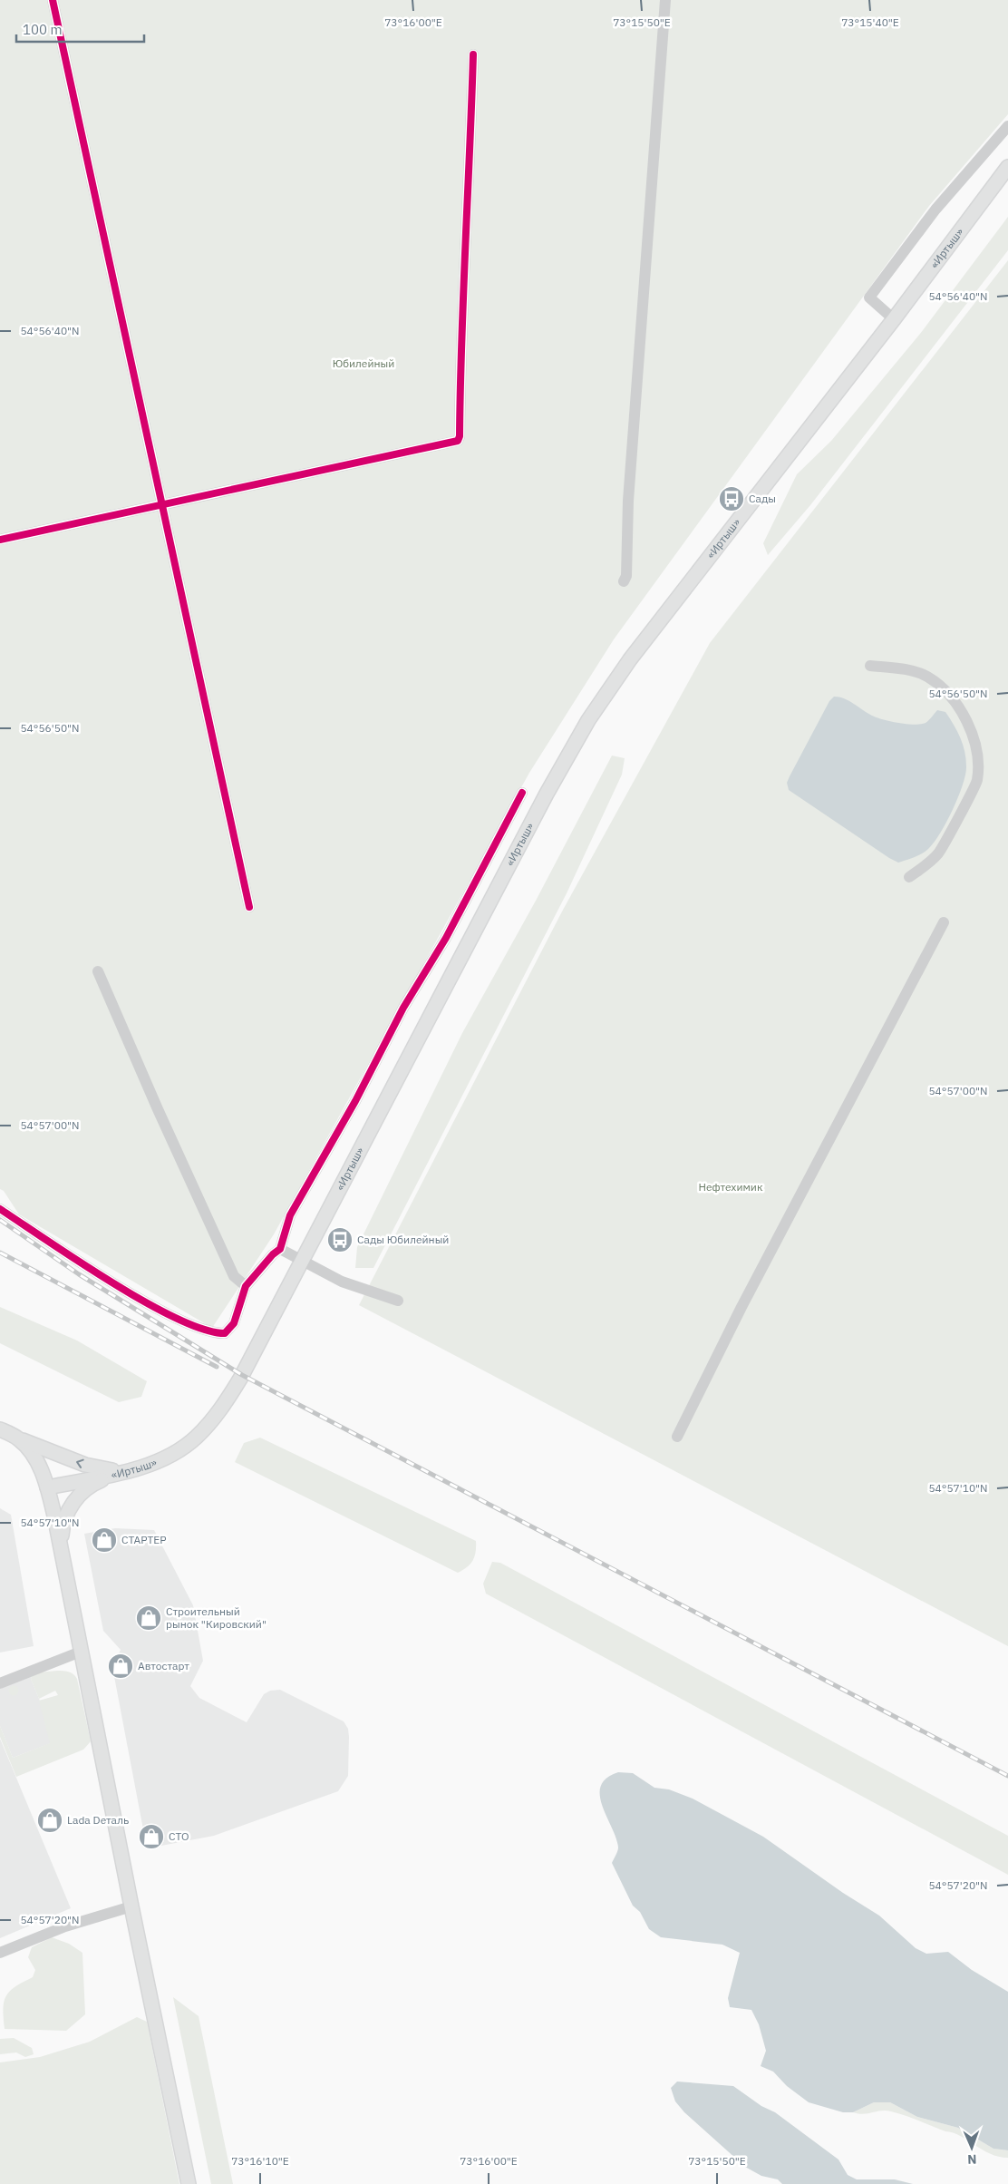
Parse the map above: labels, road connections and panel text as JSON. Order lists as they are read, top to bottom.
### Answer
{
  "streets": {
    "main road": ["«Иртыш»"]
  },
  "parks": ["Юбилейный", "Нефтехимик"],
  "places": {
    "bus stop": ["Сады", "Сады Юбилейный"],
    "shop": [
      "СТАРТЕР",
      "Строительный рынок \"Кировский\"",
      "Автостарт",
      "Lada Dеталь",
      "СТО"
    ]
  },
  "scale_bar": "100 m",
  "north": "bottom",
  "coordinates": [
    "73°16'00\"E",
    "73°15'50\"E",
    "73°15'40\"E",
    "54°56'40\"N",
    "54°56'50\"N",
    "54°57'00\"N",
    "54°57'10\"N",
    "54°57'20\"N",
    "73°16'10\"E"
  ]
}
